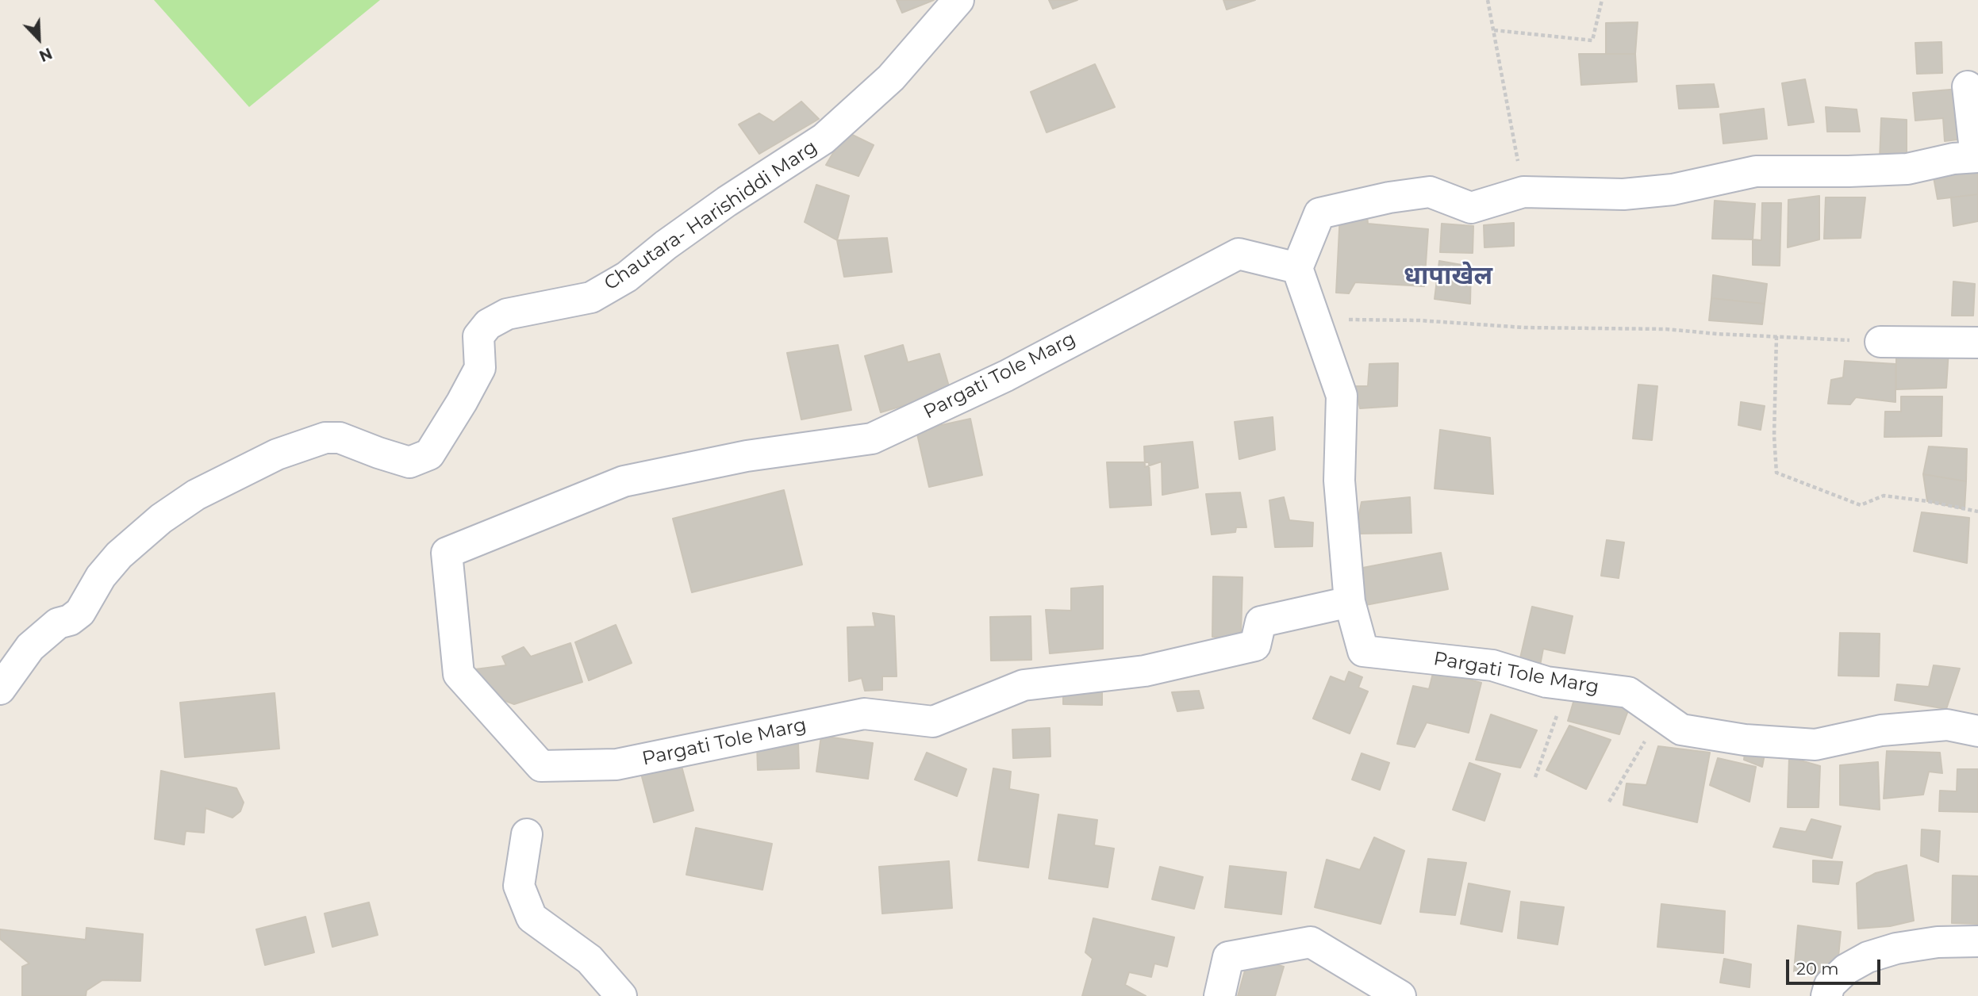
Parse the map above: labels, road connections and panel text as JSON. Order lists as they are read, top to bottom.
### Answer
{
  "streets": {
    "street": ["Chautara- Harishiddi Marg", "Pargati Tole Marg"]
  },
  "districts": ["धापाखेल"],
  "scale_bar": "20 m",
  "north": "bottom right"
}
